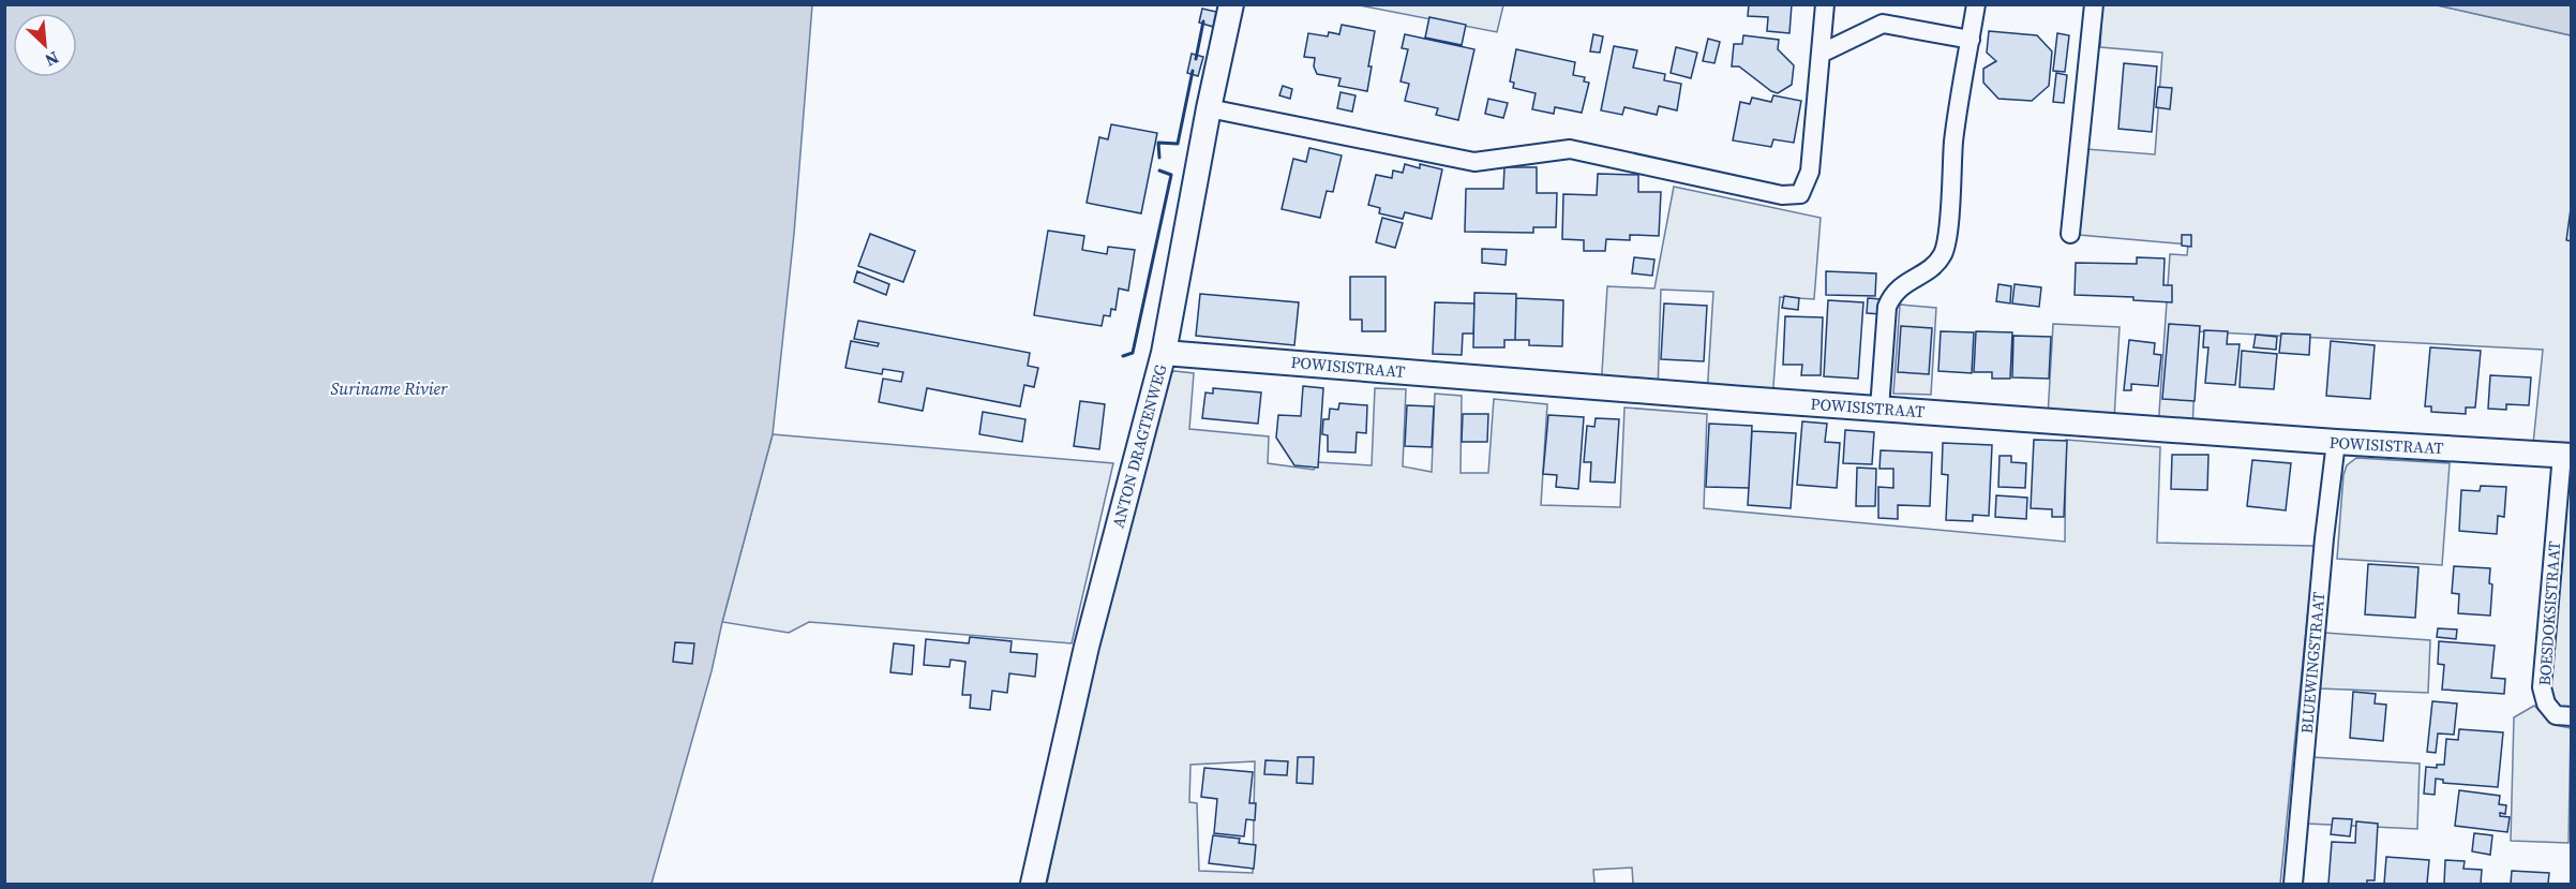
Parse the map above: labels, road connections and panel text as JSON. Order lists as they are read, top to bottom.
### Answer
{
  "streets": {
    "street": [
      "POWISISTRAAT",
      "ANTON DRAGTENWEG",
      "BOESDOKSISTRAAT",
      "BLUEWINGSTRAAT"
    ]
  },
  "crossings": [
    ["POWISISTRAAT", "ANTON DRAGTENWEG"],
    ["POWISISTRAAT", "BOESDOKSISTRAAT"],
    ["POWISISTRAAT", "BLUEWINGSTRAAT"]
  ],
  "water": ["Suriname Rivier"],
  "north": "bottom right"
}
